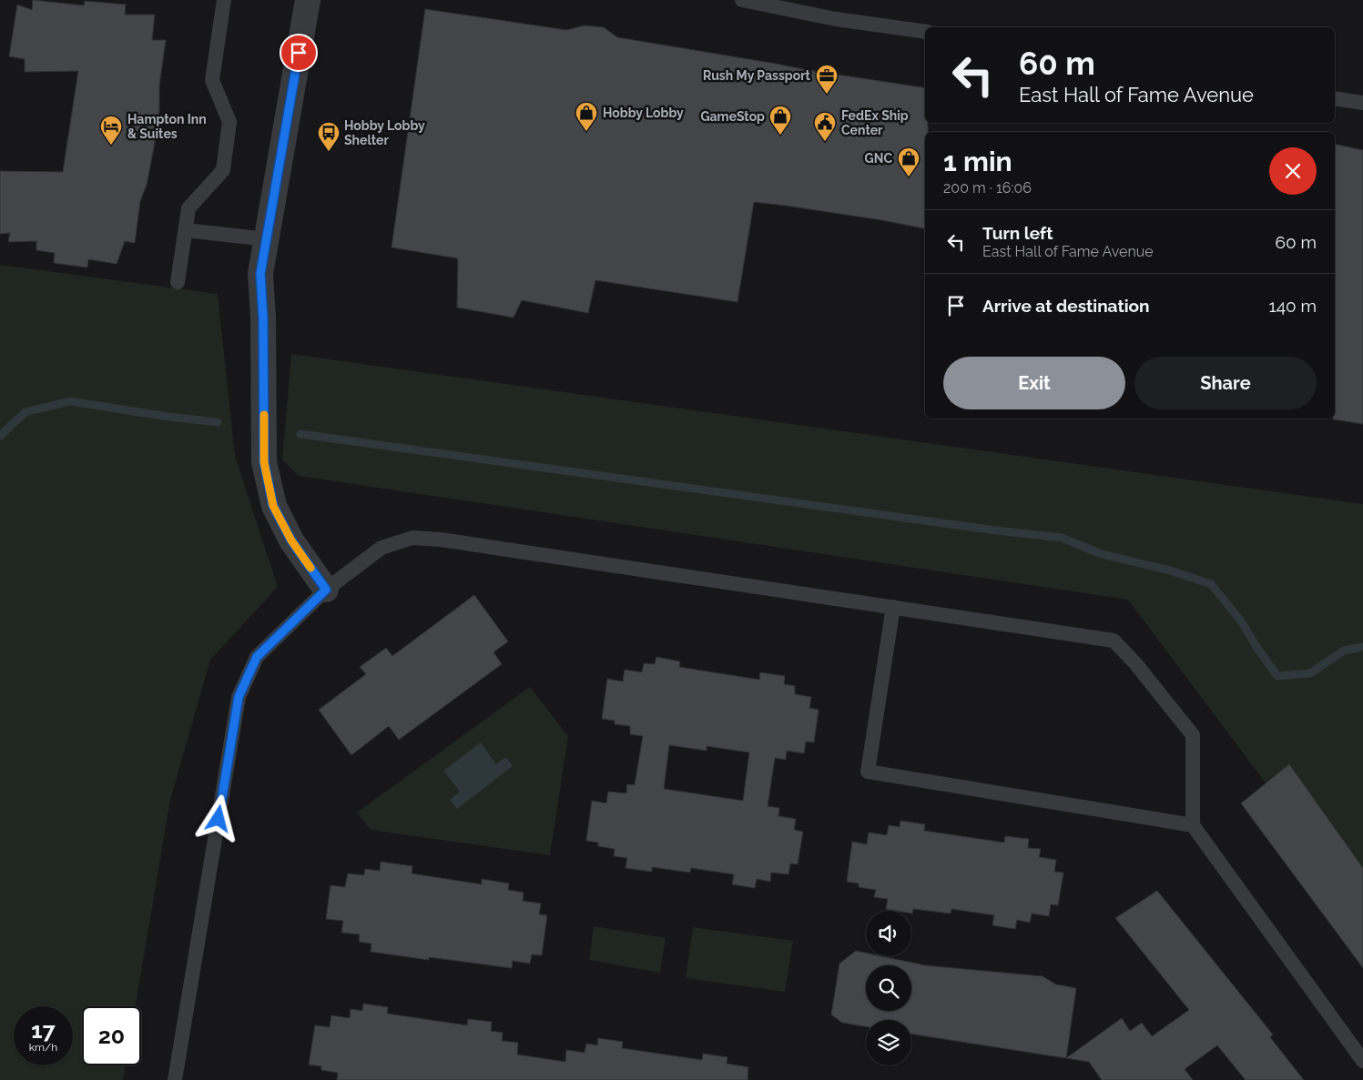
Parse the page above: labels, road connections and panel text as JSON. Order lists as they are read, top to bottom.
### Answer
{
  "places": {
    "office": ["Rush My Passport"],
    "shop": ["Hobby Lobby", "GameStop", "GNC"],
    "public building": ["FedEx Ship Center"],
    "hotel": ["Hampton Inn & Suites"],
    "bus stop": ["Hobby Lobby Shelter"]
  },
  "page": {
    "turn": ["60 m", "East Hall of Fame Avenue"],
    "heading": ["1 min", "200 m · 16:06"],
    "list": [
      {
        "name": "Turn left",
        "note": "East Hall of Fame Avenue",
        "value": "60 m"
      },
      {
        "name": "Arrive at destination",
        "value": "140 m"
      }
    ],
    "buttons": ["Exit", "Share"],
    "speed": "17 km/h",
    "limit": "20"
  }
}
